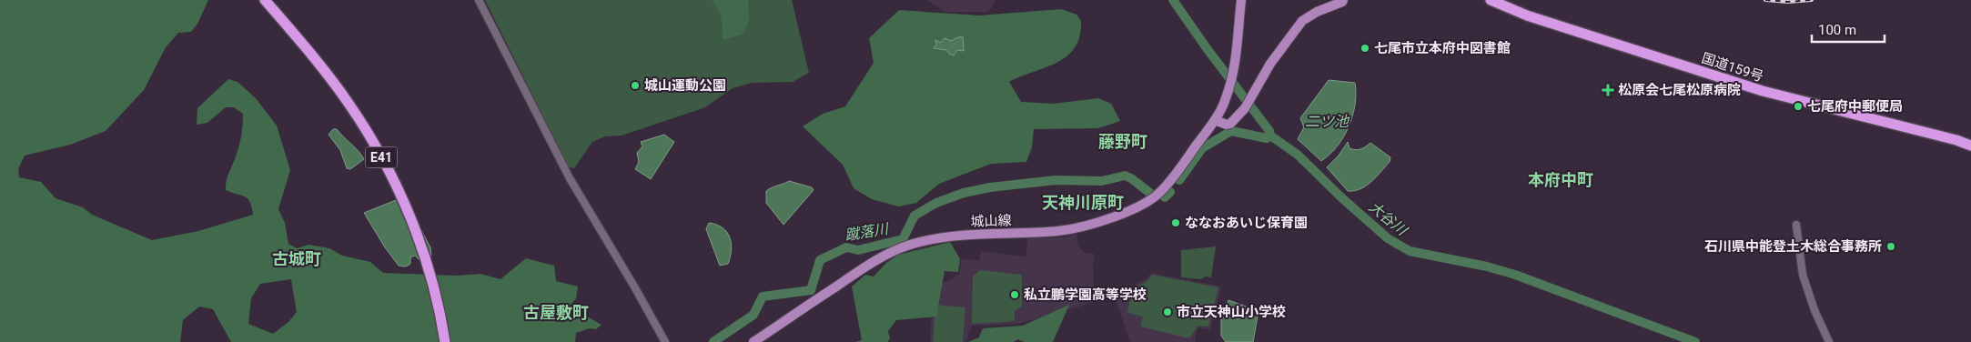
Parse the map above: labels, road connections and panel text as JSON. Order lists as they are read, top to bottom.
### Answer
{
  "streets": {
    "highway": ["国道159号", "E41"],
    "main road": ["城山線"]
  },
  "districts": [
    "藤野町",
    "本府中町",
    "天神川原町",
    "古城町",
    "古屋敷町"
  ],
  "water": ["二ツ池", "大谷川", "蹴落川"],
  "places": {
    "other": [
      "七尾市立本府中図書館",
      "城山運動公園",
      "七尾府中郵便局",
      "ななおあいじ保育園",
      "石川県中能登土木総合事務所",
      "私立鵬学園高等学校",
      "市立天神山小学校"
    ],
    "health": ["松原会七尾松原病院"]
  },
  "scale_bar": "100 m"
}
